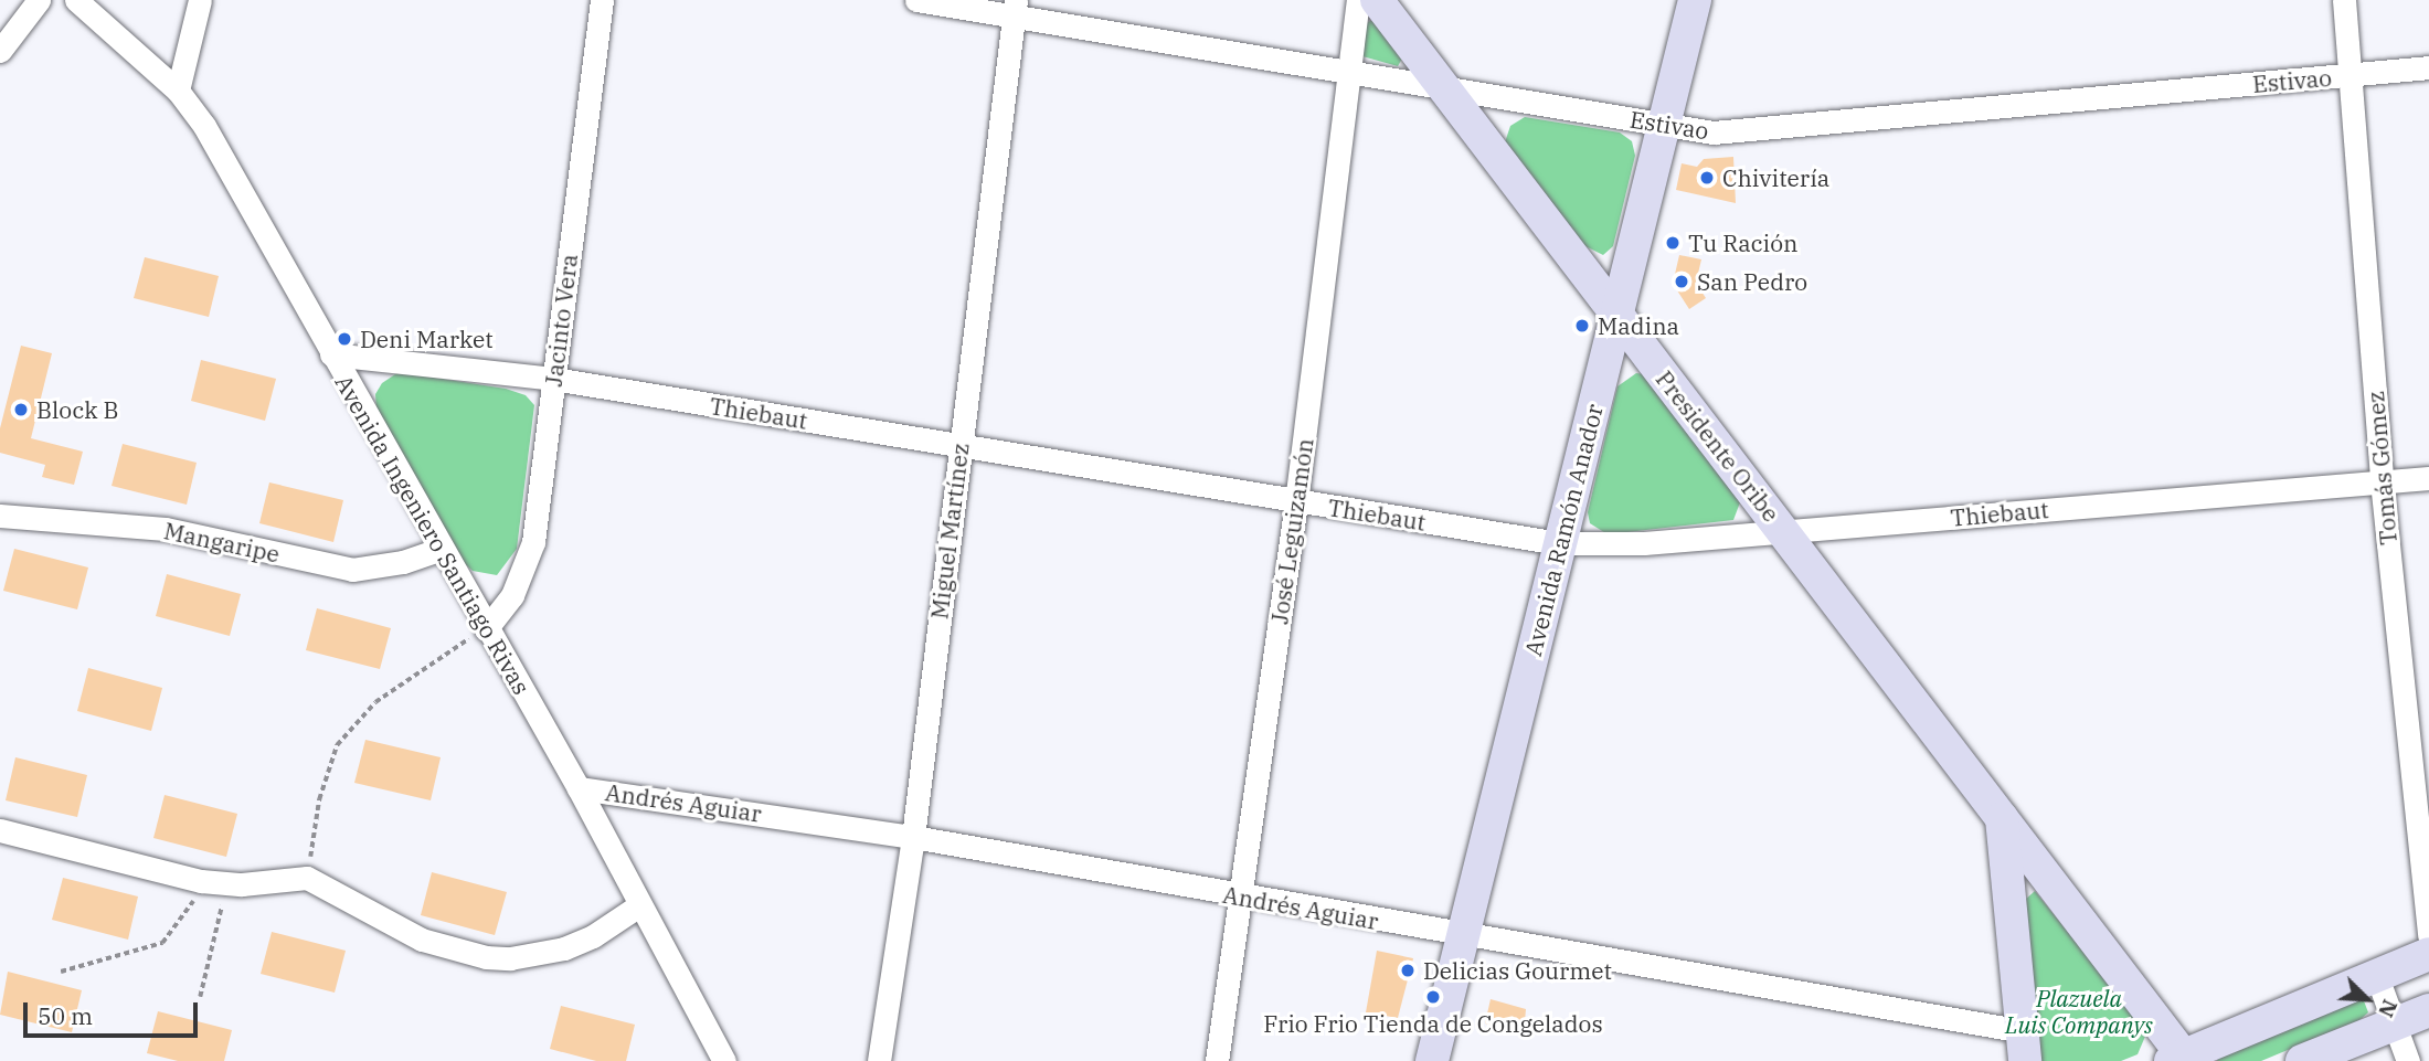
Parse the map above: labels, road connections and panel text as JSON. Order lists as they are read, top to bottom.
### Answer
{
  "streets": {
    "street": [
      "Estivao",
      "Jacinto Vera",
      "Thiebaut",
      "Presidente Oribe",
      "Tomás Gómez",
      "Avenida Ramón Anador",
      "Miguel Martínez",
      "José Leguizamón",
      "Avenida Ingeniero Santiago Rivas",
      "Mangaripe",
      "Andrés Aguiar"
    ]
  },
  "crossings": [
    ["Estivao", "Presidente Oribe"],
    ["Estivao", "Tomás Gómez"],
    ["Estivao", "Avenida Ramón Anador"],
    ["Estivao", "Miguel Martínez"],
    ["Estivao", "José Leguizamón"],
    ["Jacinto Vera", "Thiebaut"],
    ["Jacinto Vera", "Avenida Ingeniero Santiago Rivas"],
    ["Thiebaut", "Presidente Oribe"],
    ["Thiebaut", "Tomás Gómez"],
    ["Thiebaut", "Avenida Ramón Anador"],
    ["Thiebaut", "Miguel Martínez"],
    ["Thiebaut", "José Leguizamón"],
    ["Thiebaut", "Avenida Ingeniero Santiago Rivas"],
    ["Presidente Oribe", "Avenida Ramón Anador"],
    ["Avenida Ramón Anador", "Andrés Aguiar"],
    ["Miguel Martínez", "Andrés Aguiar"],
    ["José Leguizamón", "Andrés Aguiar"],
    ["Avenida Ingeniero Santiago Rivas", "Mangaripe"],
    ["Avenida Ingeniero Santiago Rivas", "Andrés Aguiar"]
  ],
  "parks": ["Plazuela Luis Companys"],
  "places": [
    "Chivitería",
    "Tu Ración",
    "San Pedro",
    "Madina",
    "Deni Market",
    "Block B",
    "Delicias Gourmet",
    "Frio Frio Tienda de Congelados"
  ],
  "scale_bar": "50 m",
  "north": "bottom right"
}
